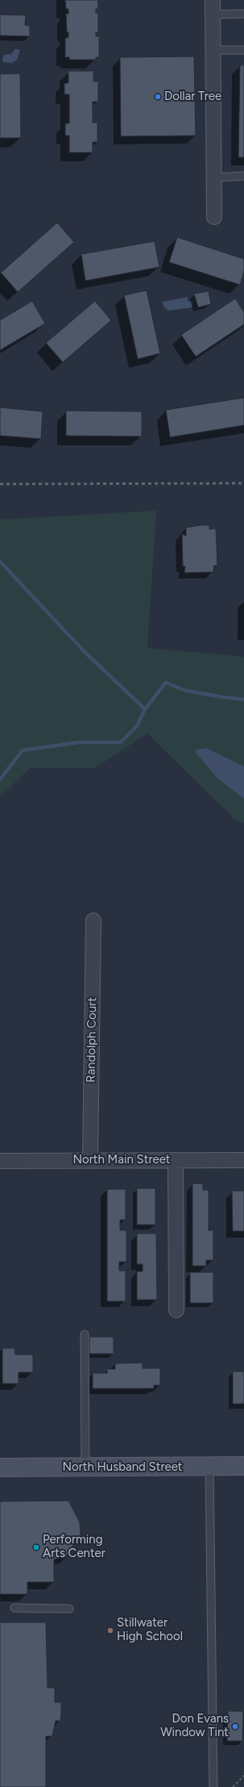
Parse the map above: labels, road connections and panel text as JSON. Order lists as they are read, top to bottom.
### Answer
{
  "streets": {
    "street": ["Randolph Court", "North Main Street", "North Husband Street"]
  },
  "crossings": [
    ["Randolph Court", "North Main Street"]
  ],
  "places": [
    "Dollar Tree",
    "Performing Arts Center",
    "Stillwater High School",
    "Don Evans Window Tint"
  ]
}
